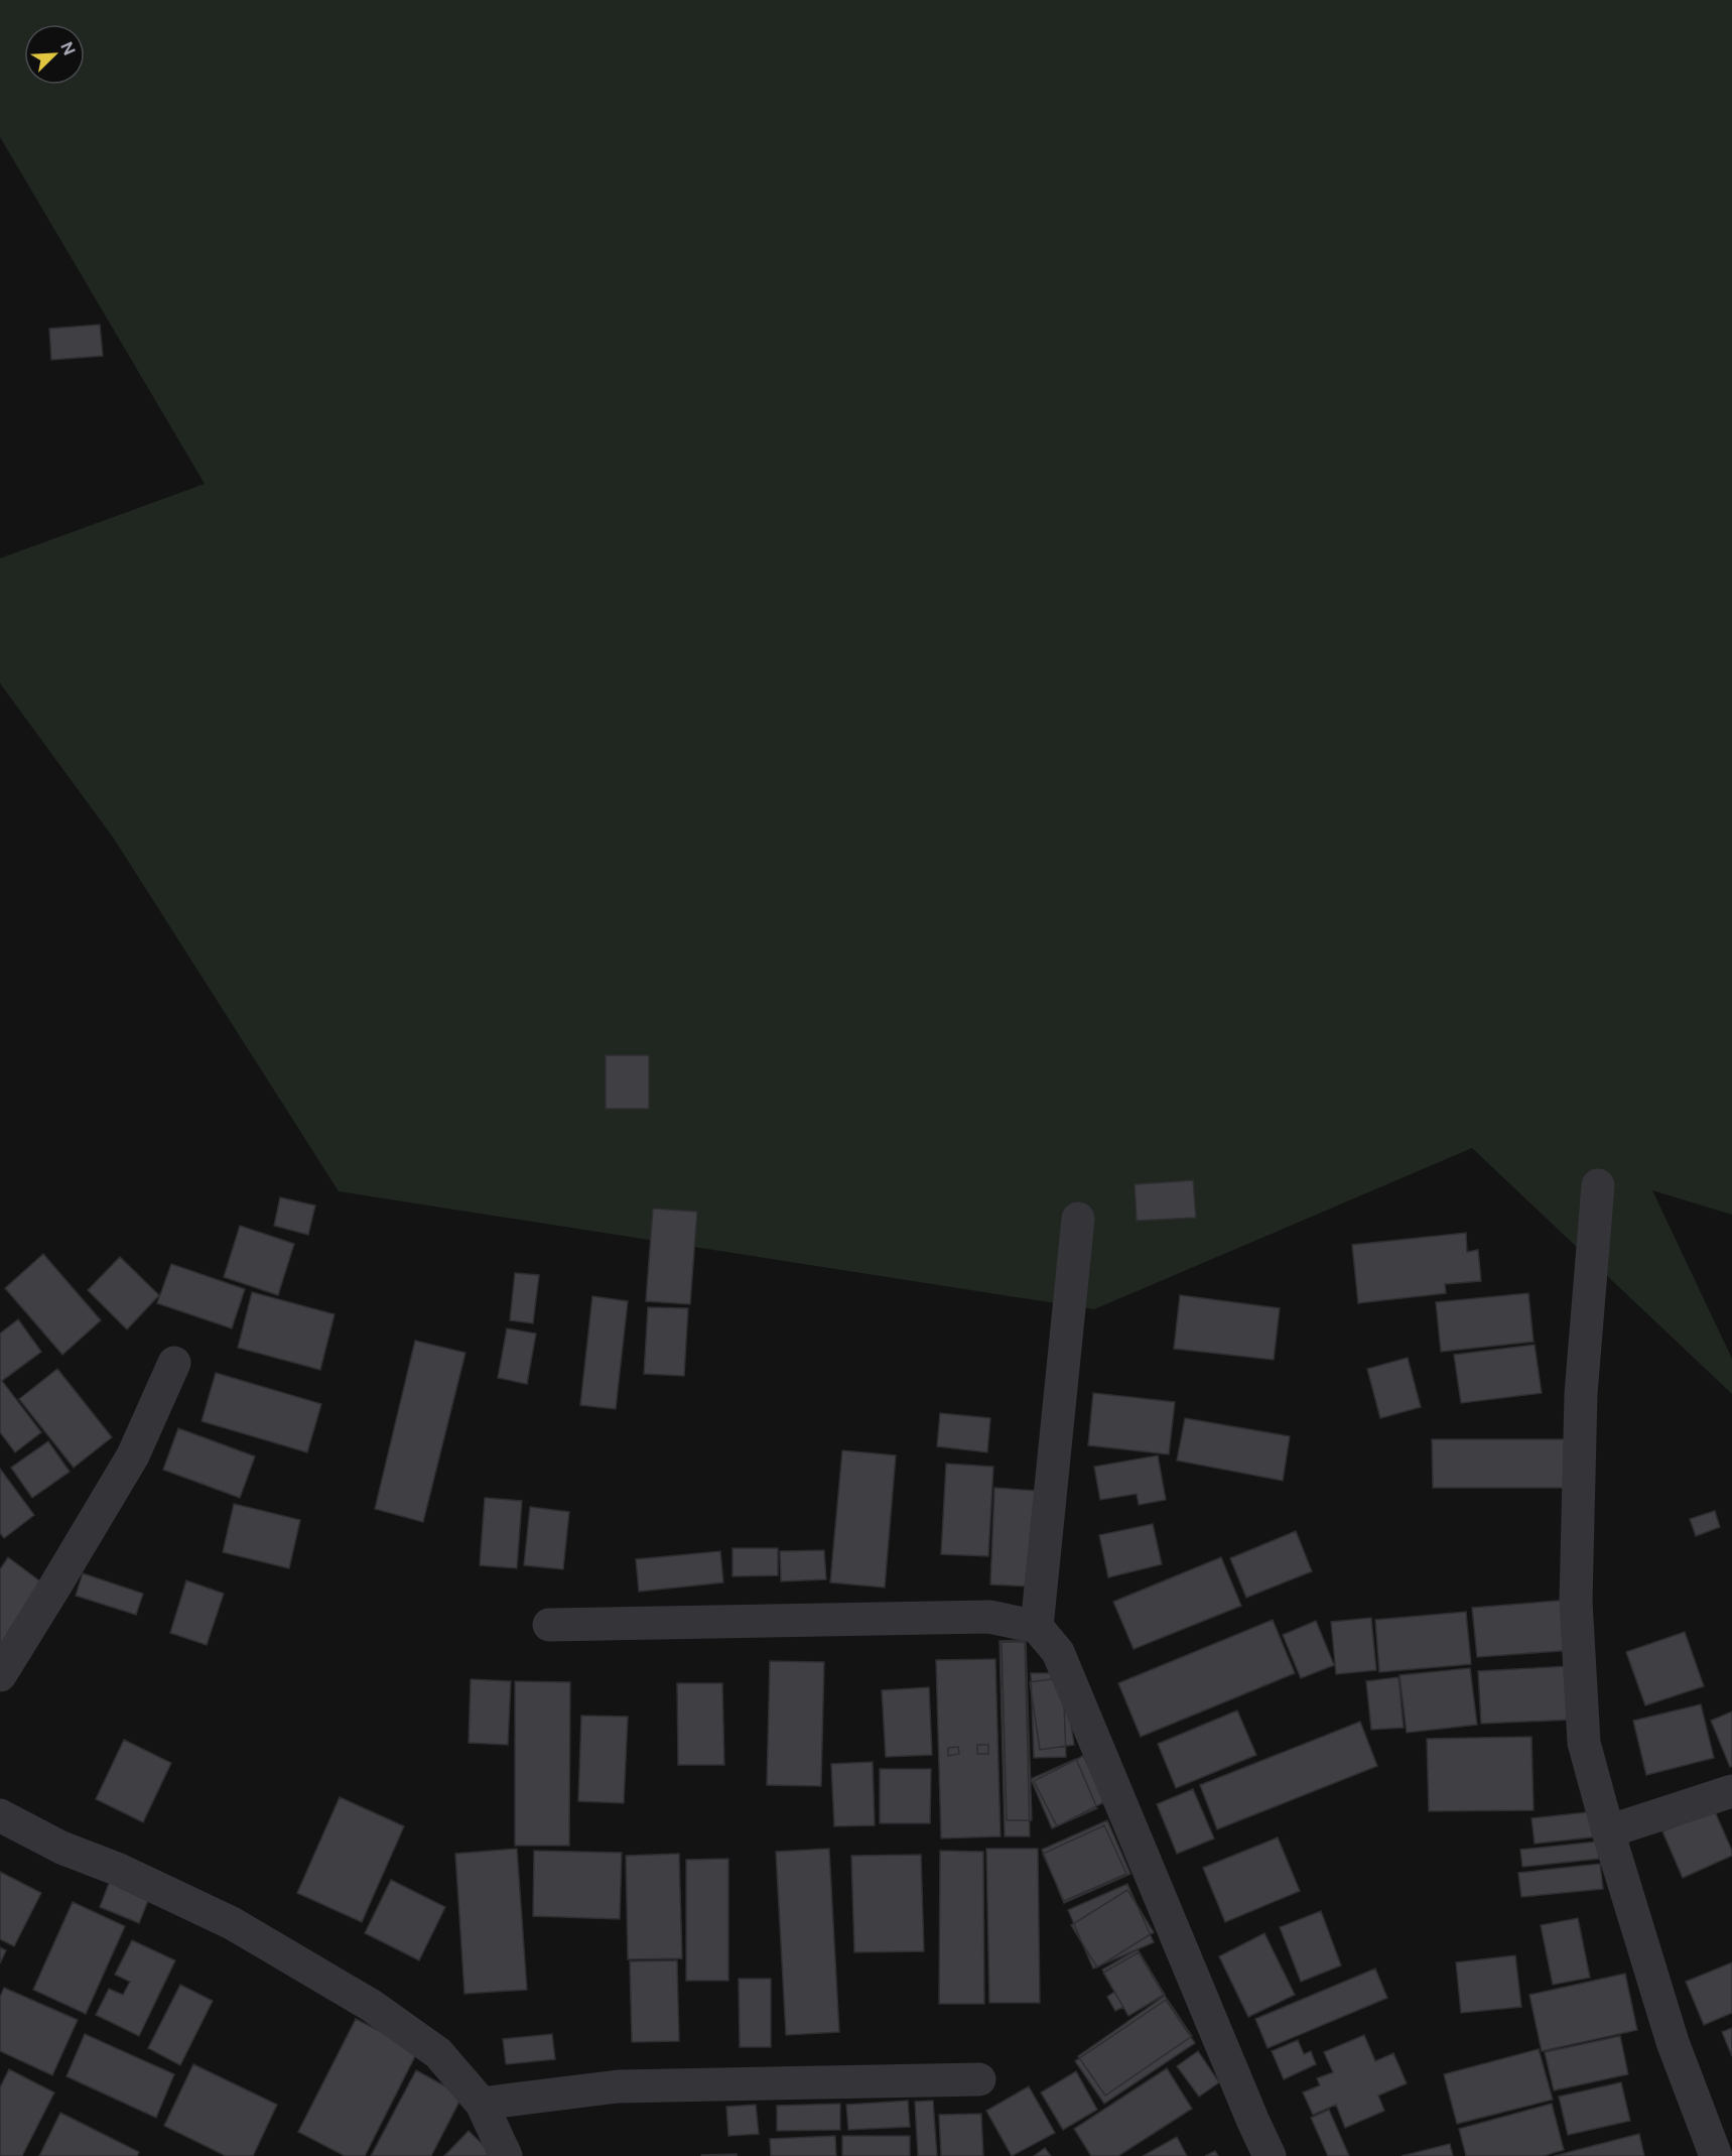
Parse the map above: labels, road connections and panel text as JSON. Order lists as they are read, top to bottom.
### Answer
{
  "north": "top right"
}
